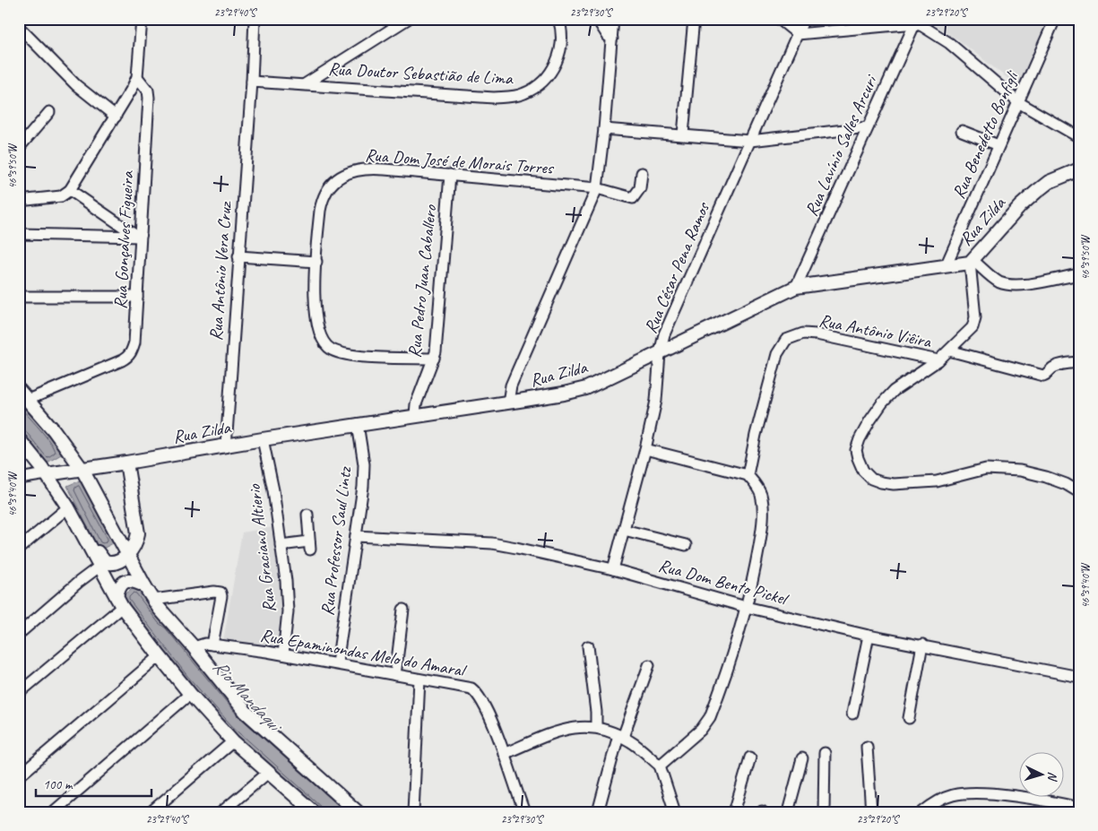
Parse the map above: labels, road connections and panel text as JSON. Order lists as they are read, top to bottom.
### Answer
{
  "streets": {
    "main road": ["Rua Zilda"],
    "street": [
      "Rua Doutor Sebastião de Lima",
      "Rua Benedetto Bonfigli",
      "Rua Lavínio Salles Arcuri",
      "Rua Dom José de Morais Torres",
      "Rua Gonçalves Figueira",
      "Rua César Pena Ramos",
      "Rua Antônio Vera Cruz",
      "Rua Pedro Juan Caballero",
      "Rua Antônio Viêira",
      "Rua Professor Saul Lintz",
      "Rua Graciano Altierio",
      "Rua Dom Bento Pickel",
      "Rua Epaminondas Melo do Amaral"
    ]
  },
  "crossings": [
    ["Rua Doutor Sebastião de Lima", "Rua Antônio Vera Cruz"],
    ["Rua Benedetto Bonfigli", "Rua Zilda"],
    ["Rua Lavínio Salles Arcuri", "Rua Zilda"],
    ["Rua Dom José de Morais Torres", "Rua Pedro Juan Caballero"],
    ["Rua Zilda", "Rua César Pena Ramos"],
    ["Rua Zilda", "Rua Antônio Vera Cruz"],
    ["Rua Zilda", "Rua Pedro Juan Caballero"],
    ["Rua Zilda", "Rua Professor Saul Lintz"],
    ["Rua Zilda", "Rua Graciano Altierio"],
    ["Rua César Pena Ramos", "Rua Dom Bento Pickel"],
    ["Rua Professor Saul Lintz", "Rua Dom Bento Pickel"],
    ["Rua Professor Saul Lintz", "Rua Epaminondas Melo do Amaral"],
    ["Rua Graciano Altierio", "Rua Epaminondas Melo do Amaral"]
  ],
  "water": ["Rio Mandaqui"],
  "scale_bar": "100 m",
  "north": "right",
  "coordinates": [
    "23°29'40\"S",
    "23°29'30\"S",
    "23°29'20\"S",
    "46°39'50\"W",
    "46°39'40\"W"
  ]
}
